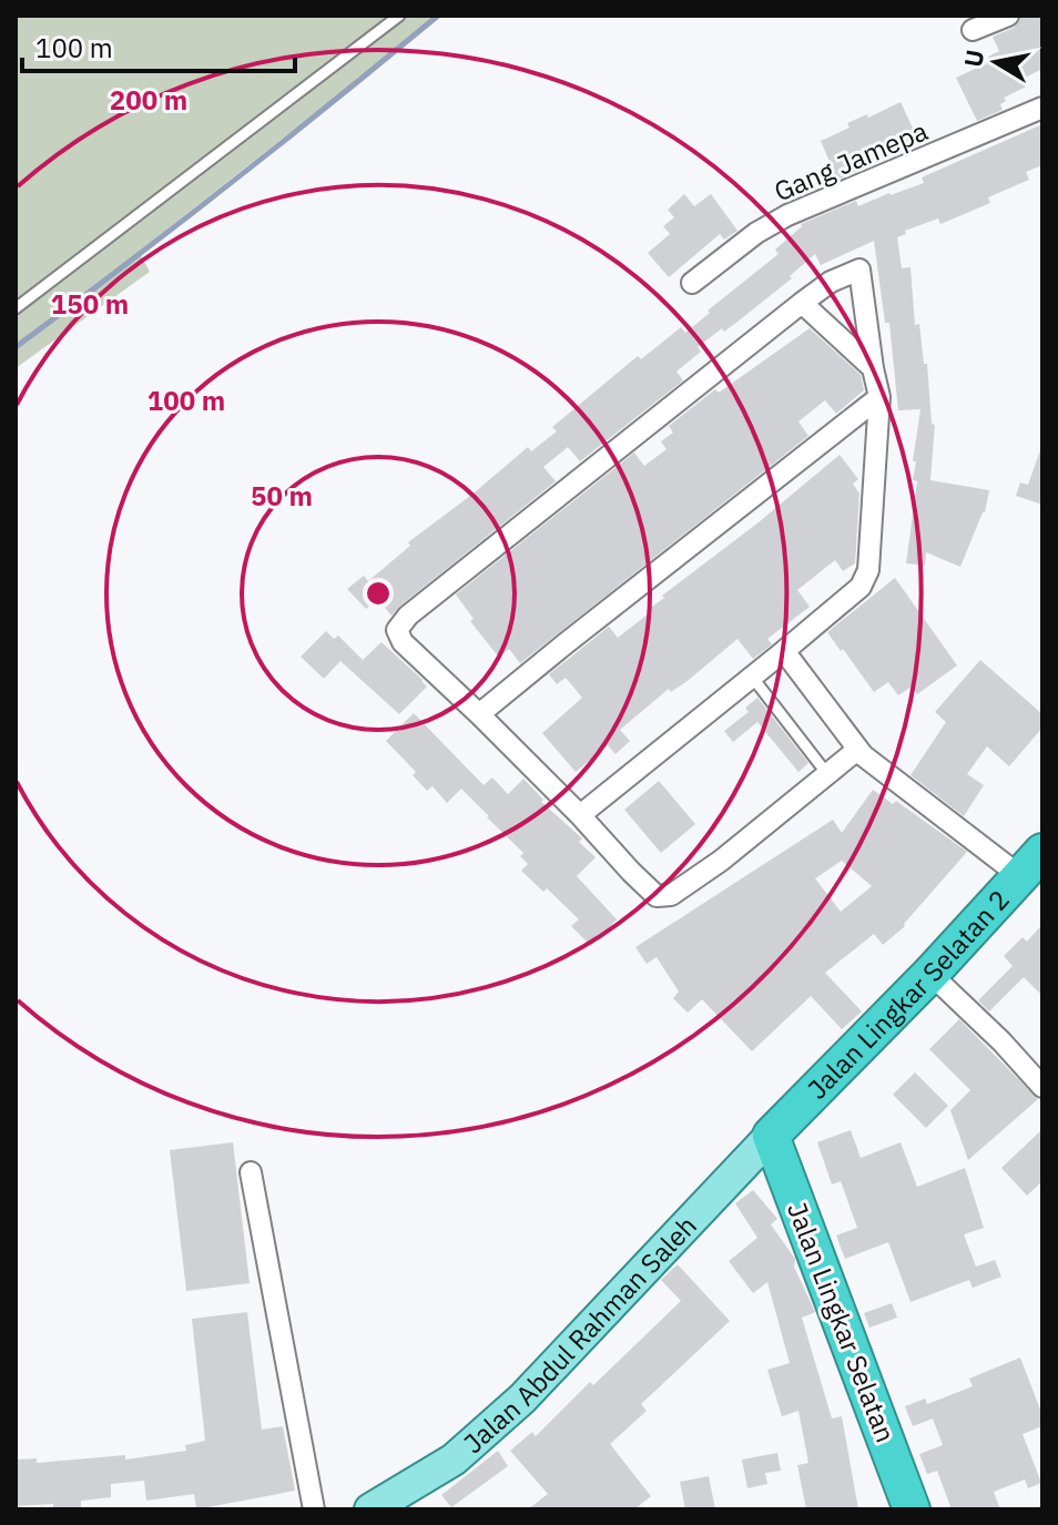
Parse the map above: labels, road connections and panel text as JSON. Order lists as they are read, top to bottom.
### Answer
{
  "streets": {
    "highway": ["Jalan Lingkar Selatan 2", "Jalan Lingkar Selatan"],
    "main road": ["Jalan Abdul Rahman Saleh"],
    "street": ["Gang Jamepa"]
  },
  "crossings": [
    ["Jalan Lingkar Selatan 2", "Jalan Lingkar Selatan"],
    ["Jalan Lingkar Selatan 2", "Jalan Abdul Rahman Saleh"],
    ["Jalan Lingkar Selatan", "Jalan Abdul Rahman Saleh"]
  ],
  "scale_bar": "100 m",
  "north": "left",
  "rings": [
    "200 m",
    "150 m",
    "100 m",
    "50 m"
  ]
}
